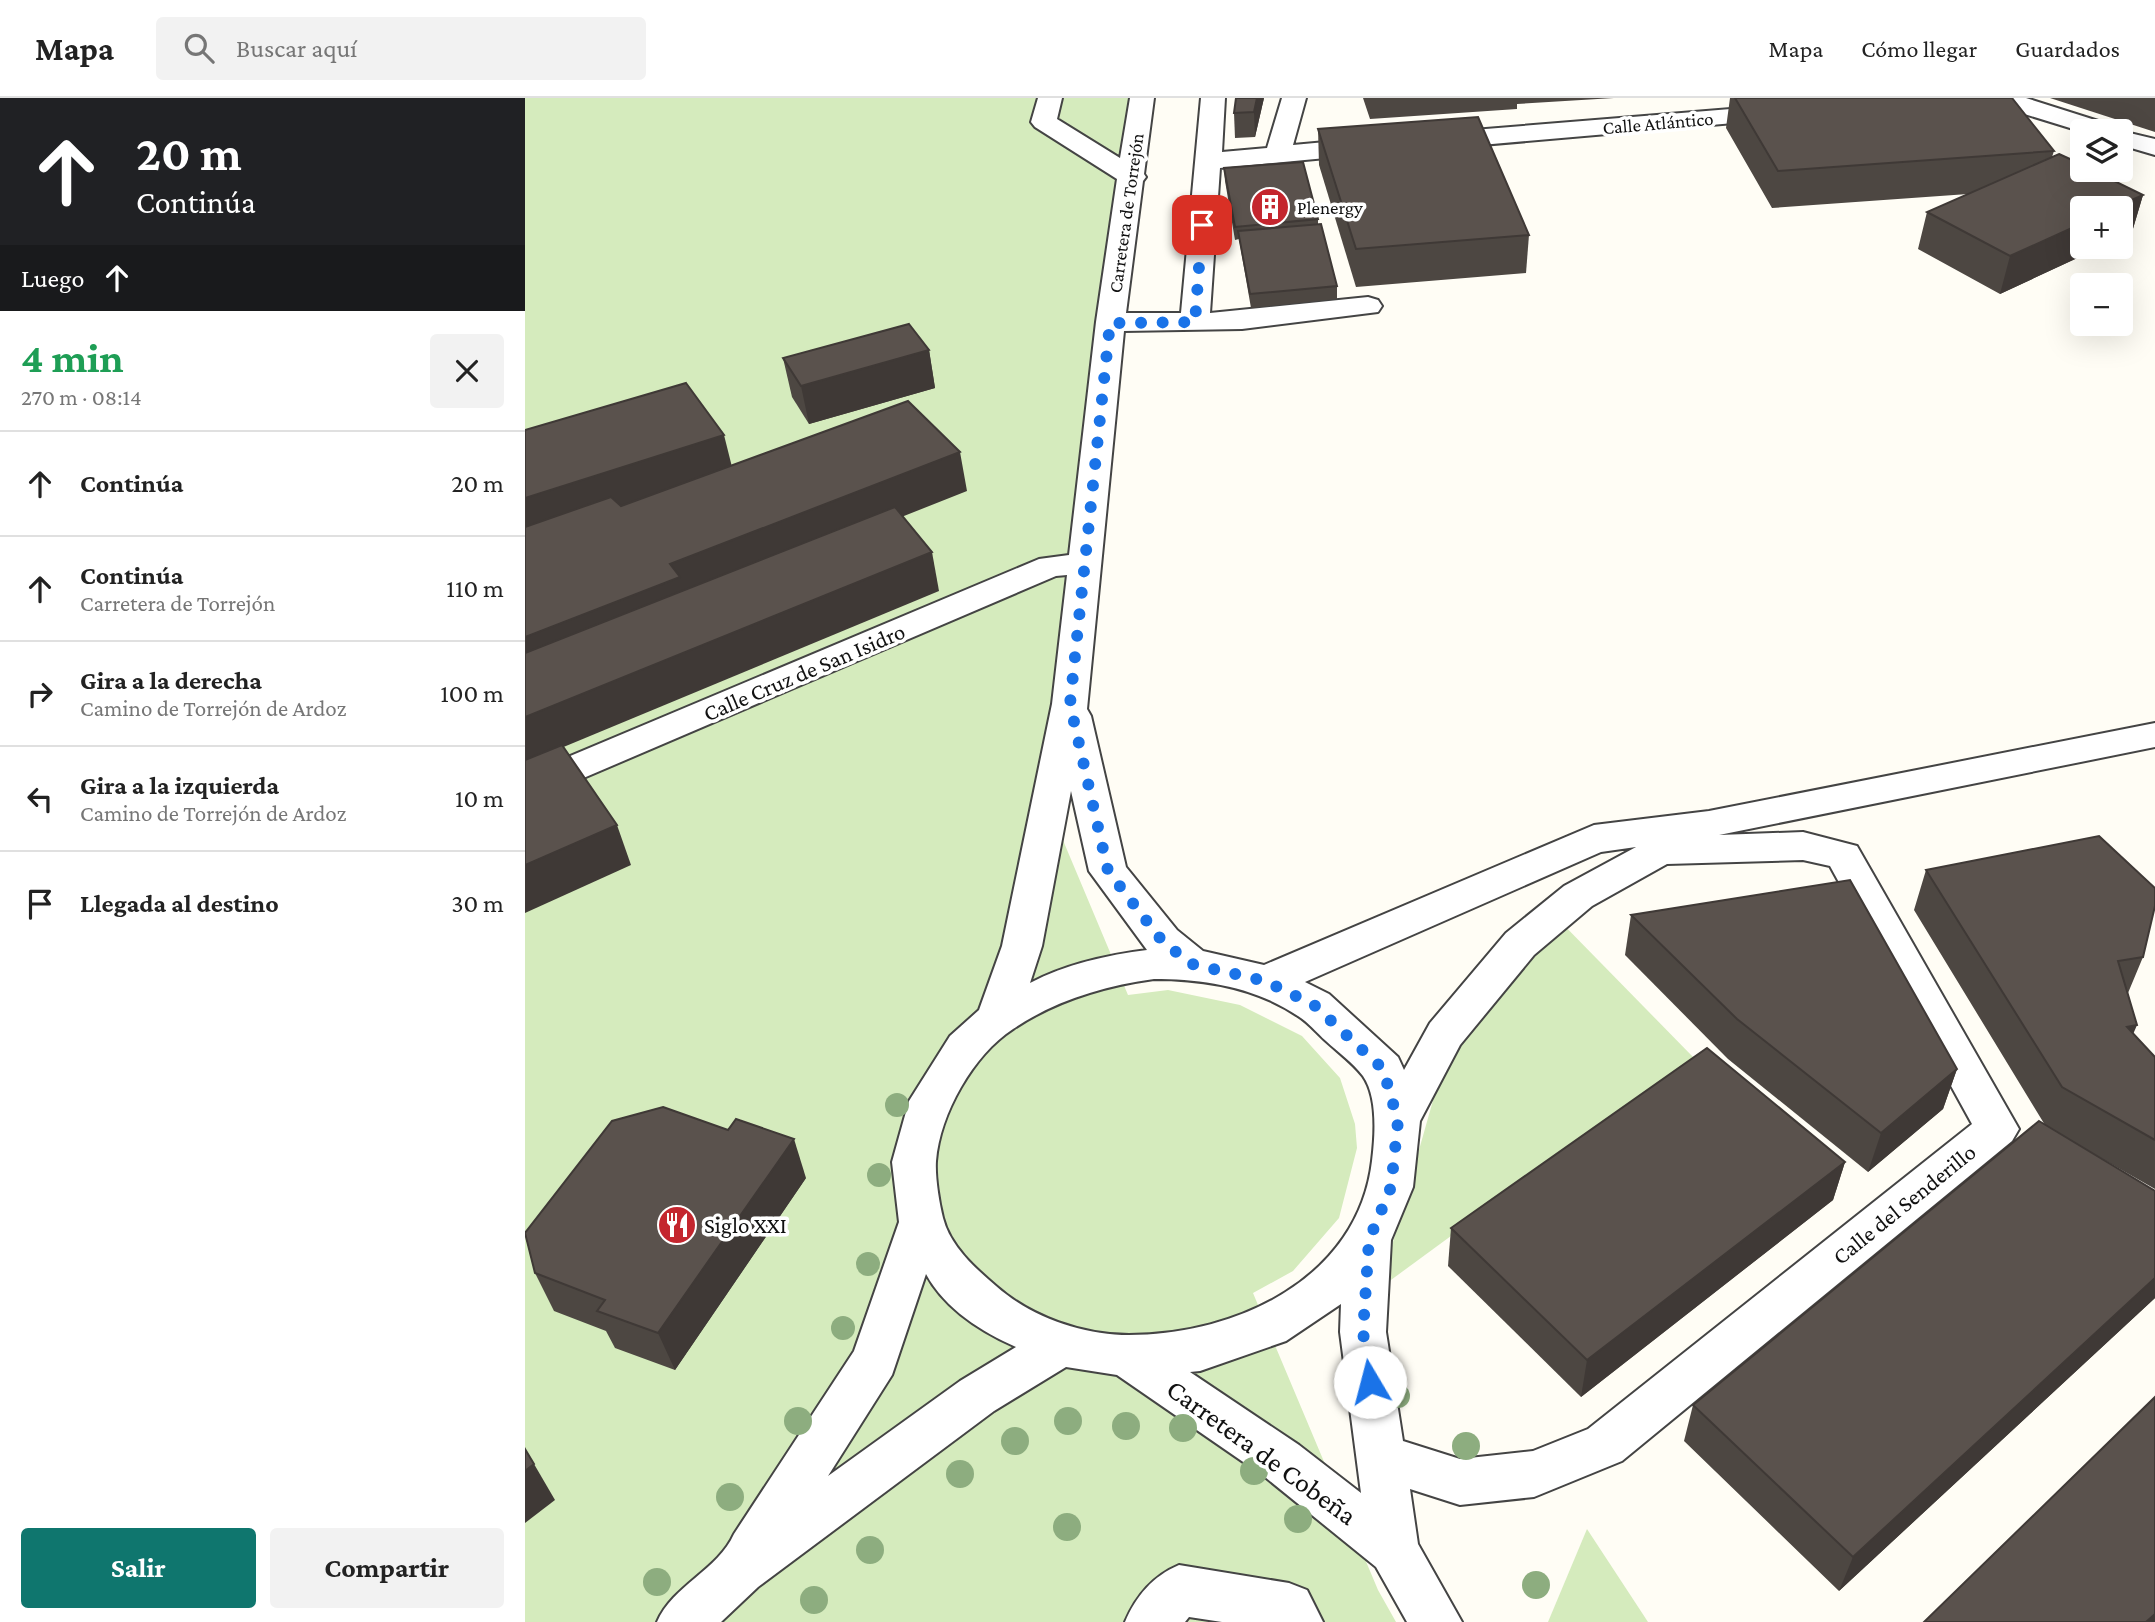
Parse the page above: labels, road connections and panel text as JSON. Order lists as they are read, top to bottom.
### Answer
{
  "streets": {
    "street": [
      "Calle Atlántico",
      "Carretera de Torrejón",
      "Calle Cruz de San Isidro",
      "Calle del Senderillo",
      "Carretera de Cobeña"
    ]
  },
  "crossings": [
    ["Carretera de Torrejón", "Calle Cruz de San Isidro"],
    ["Calle del Senderillo", "Carretera de Cobeña"]
  ],
  "places": {
    "building": ["Plenergy"],
    "restaurant": ["Siglo XXI"]
  },
  "page": {
    "header": "Mapa",
    "search": "Buscar aquí",
    "nav": ["Mapa", "Cómo llegar", "Guardados"],
    "turn": ["20 m", "Continúa"],
    "map_buttons": ["+", "−"],
    "then": "Luego",
    "heading": ["4 min", "270 m · 08:14"],
    "list": [
      {
        "name": "Continúa",
        "value": "20 m"
      },
      {
        "name": "Continúa",
        "note": "Carretera de Torrejón",
        "value": "110 m"
      },
      {
        "name": "Gira a la derecha",
        "note": "Camino de Torrejón de Ardoz",
        "value": "100 m"
      },
      {
        "name": "Gira a la izquierda",
        "note": "Camino de Torrejón de Ardoz",
        "value": "10 m"
      },
      {
        "name": "Llegada al destino",
        "value": "30 m"
      }
    ],
    "buttons": ["Salir", "Compartir"]
  }
}
